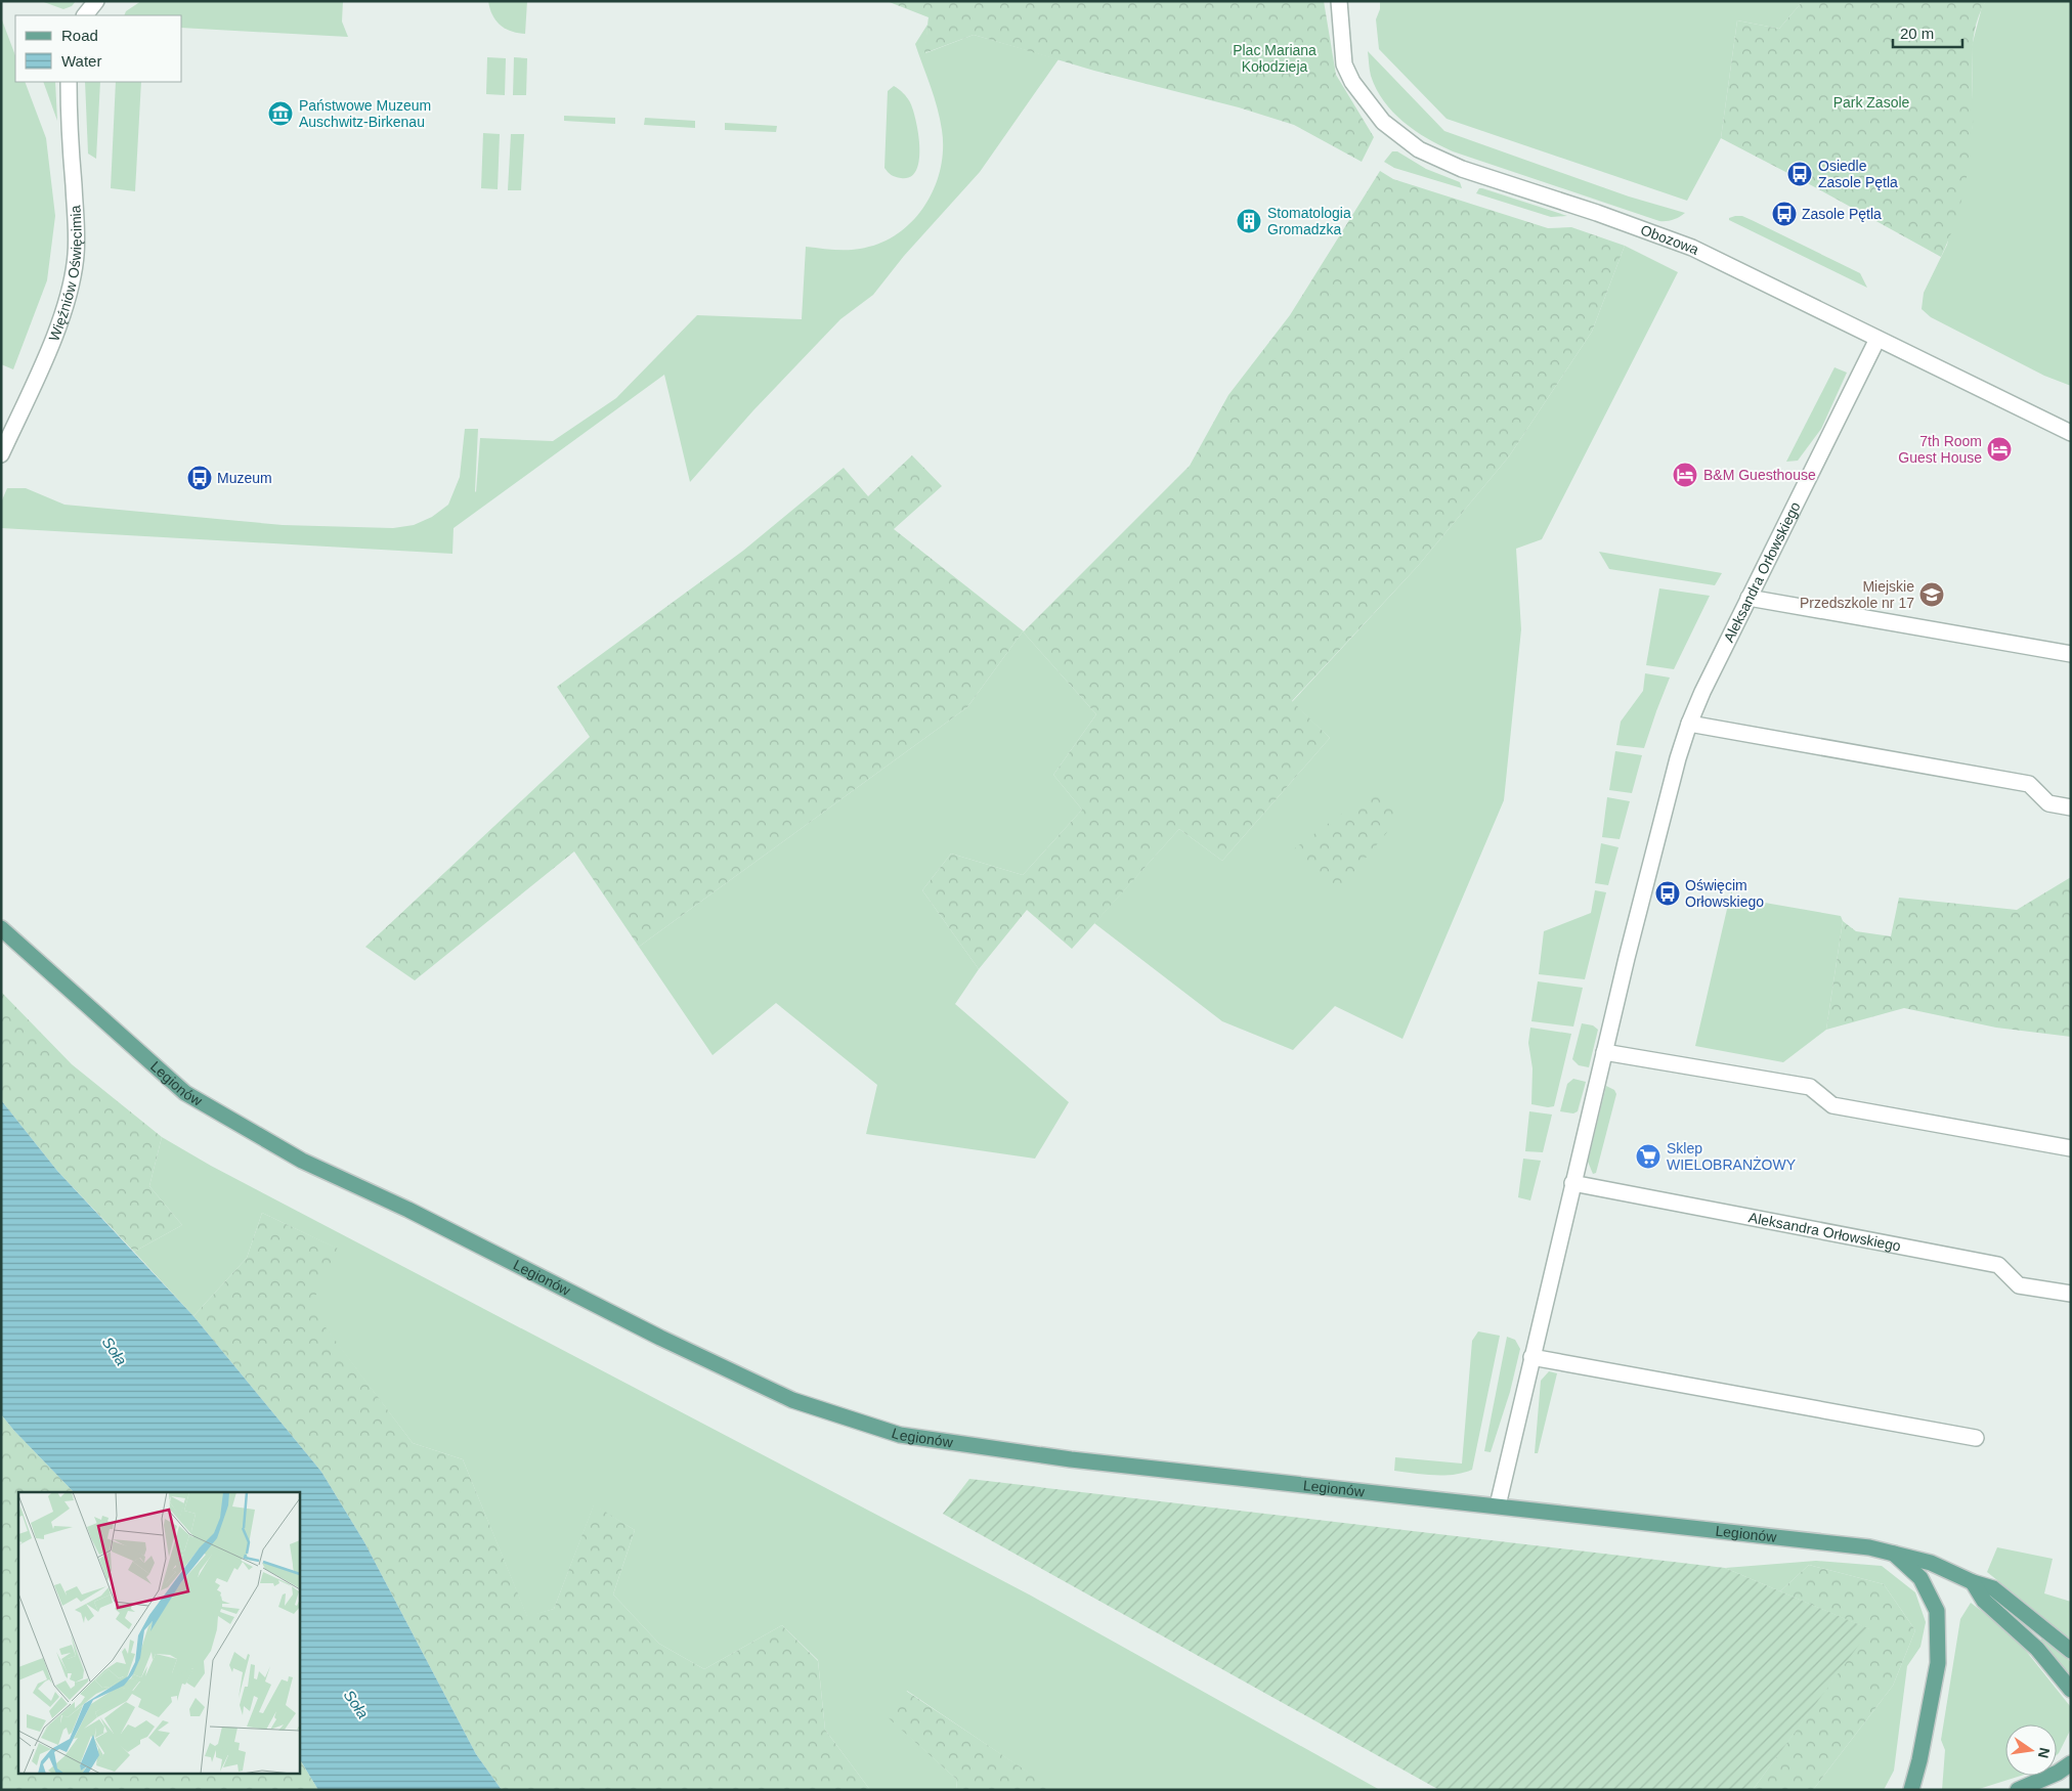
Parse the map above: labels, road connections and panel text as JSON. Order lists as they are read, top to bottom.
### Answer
{
  "streets": {
    "main road": ["Legionów"],
    "street": ["Obozowa", "Więźniów Oświęcimia", "Aleksandra Orłowskiego"]
  },
  "crossings": [
    ["Obozowa", "Aleksandra Orłowskiego"],
    ["Aleksandra Orłowskiego", "Legionów"]
  ],
  "water": ["Soła"],
  "parks": ["Plac Mariana Kołodzieja", "Park Zasole"],
  "places": {
    "museum": ["Państwowe Muzeum Auschwitz-Birkenau"],
    "bus stop": [
      "Osiedle Zasole Pętla",
      "Zasole Pętla",
      "Muzeum",
      "Oświęcim Orłowskiego"
    ],
    "building": ["Stomatologia Gromadzka"],
    "hotel": ["7th Room Guest House", "B&M Guesthouse"],
    "school or university": ["Miejskie Przedszkole nr 17"],
    "supermarket": ["Sklep WIELOBRANŻOWY"]
  },
  "legend": ["Road", "Water"],
  "scale_bar": "20 m",
  "north": "right"
}
